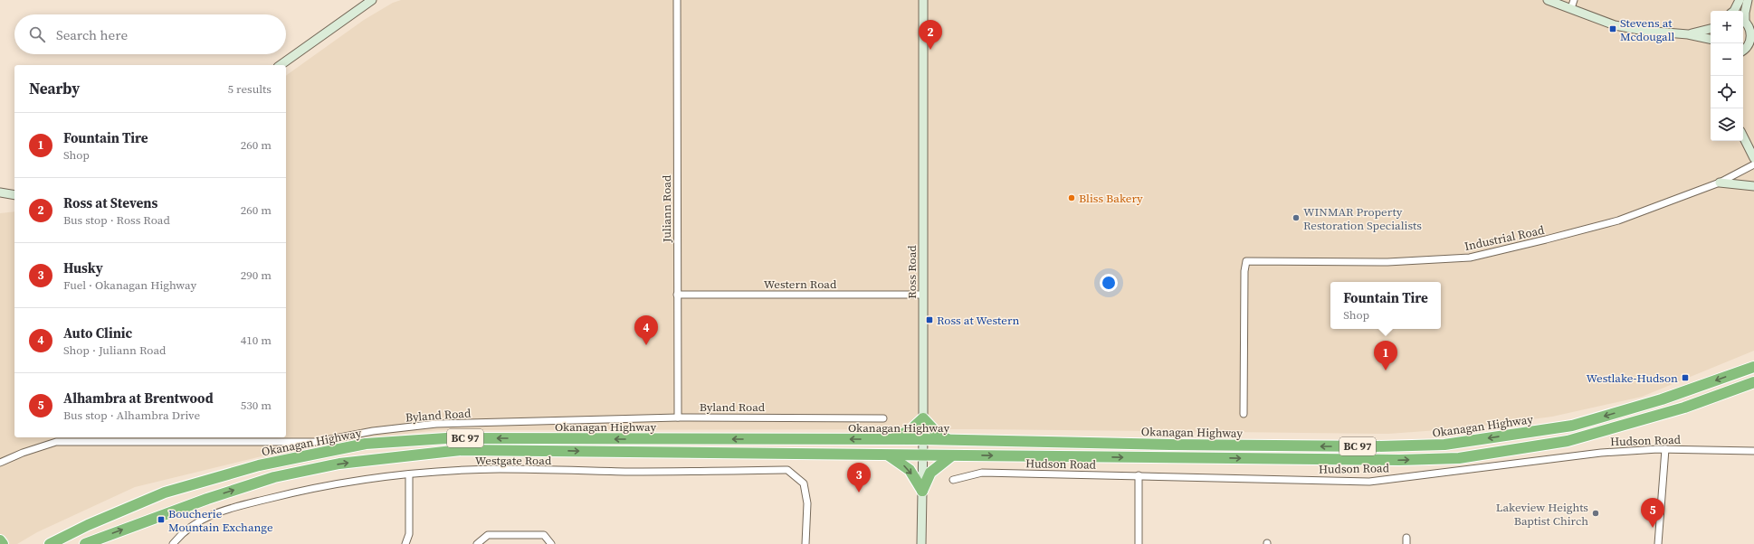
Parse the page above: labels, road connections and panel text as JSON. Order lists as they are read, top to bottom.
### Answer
{
  "streets": {
    "highway": ["Okanagan Highway", "BC 97"],
    "street": [
      "Juliann Road",
      "Industrial Road",
      "Ross Road",
      "Western Road",
      "Byland Road",
      "Hudson Road",
      "Westgate Road"
    ]
  },
  "crossings": [
    ["Juliann Road", "Western Road"],
    ["Juliann Road", "Byland Road"],
    ["Ross Road", "Western Road"],
    ["Ross Road", "Okanagan Highway"]
  ],
  "places": {
    "transit": [
      "Stevens at Mcdougall",
      "Ross at Western",
      "Westlake-Hudson",
      "Boucherie Mountain Exchange"
    ],
    "other": ["Bliss Bakery", "WINMAR Property Restoration Specialists", "Lakeview Heights Baptist Chirch"]
  },
  "page": {
    "map_buttons": ["+", "−"],
    "search": "Search here",
    "pins": [
      "2",
      "4",
      "1",
      "3",
      "5"
    ],
    "heading": ["Nearby", "5 results"],
    "list": [
      {
        "mark": "1",
        "name": "Fountain Tire",
        "note": "Shop",
        "value": "260 m"
      },
      {
        "mark": "2",
        "name": "Ross at Stevens",
        "note": "Bus stop · Ross Road",
        "value": "260 m"
      },
      {
        "mark": "3",
        "name": "Husky",
        "note": "Fuel · Okanagan Highway",
        "value": "290 m"
      },
      {
        "mark": "4",
        "name": "Auto Clinic",
        "note": "Shop · Juliann Road",
        "value": "410 m"
      },
      {
        "mark": "5",
        "name": "Alhambra at Brentwood",
        "note": "Bus stop · Alhambra Drive",
        "value": "530 m"
      }
    ],
    "popup": ["Fountain Tire", "Shop"]
  }
}
